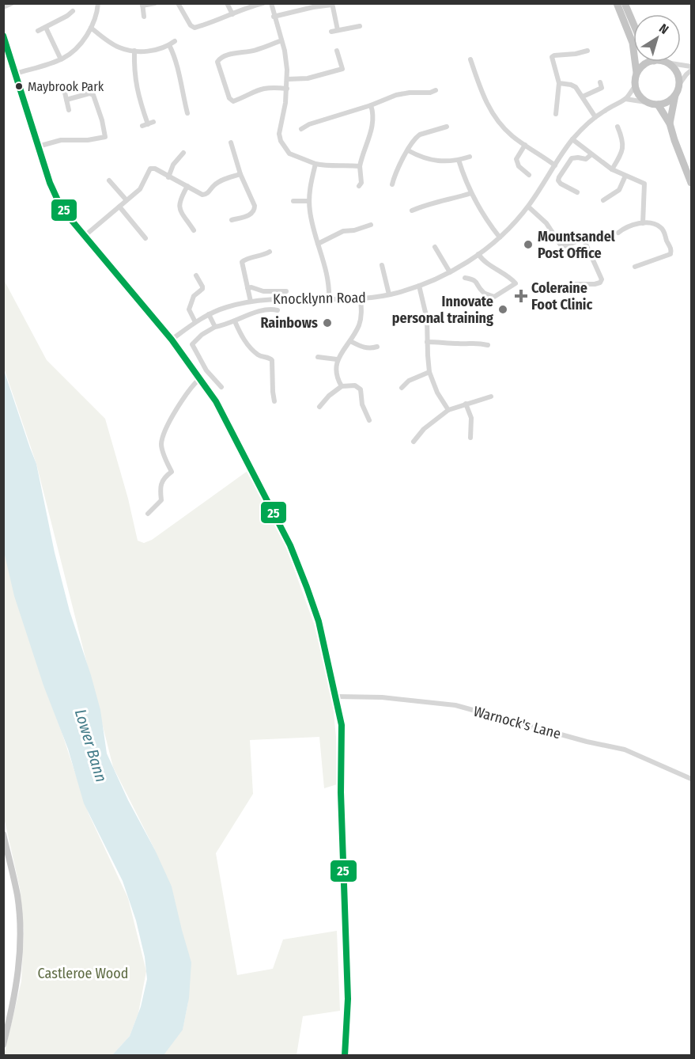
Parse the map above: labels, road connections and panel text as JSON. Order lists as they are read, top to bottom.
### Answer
{
  "streets": {
    "street": ["Knocklynn Road", "Warnock's Lane"]
  },
  "water": ["Lower Bann"],
  "parks": ["Castleroe Wood"],
  "places": {
    "other": [
      "Maybrook Park",
      "Mountsandel Post Office",
      "Innovate personal training",
      "Rainbows"
    ],
    "health": ["Coleraine Foot Clinic"]
  },
  "lines": ["transit line 25"],
  "north": "top right"
}
